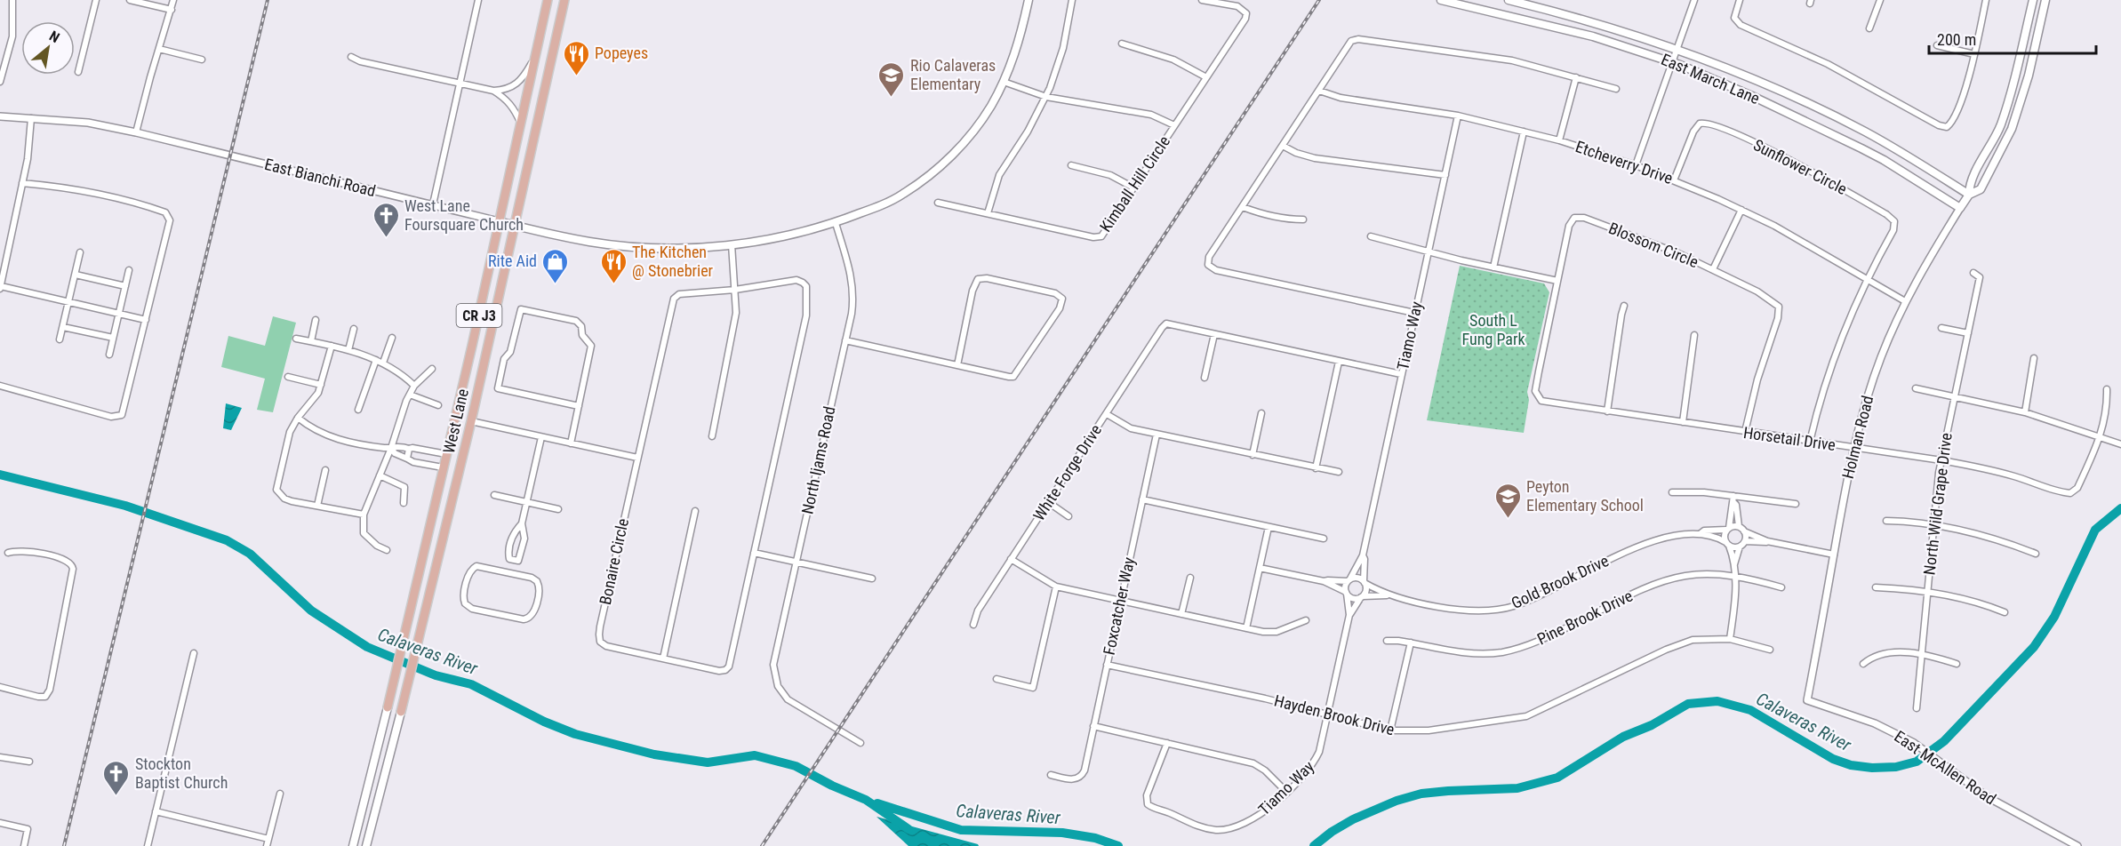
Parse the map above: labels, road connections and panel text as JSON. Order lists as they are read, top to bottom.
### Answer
{
  "streets": {
    "main road": [
      "East March Lane",
      "East Bianchi Road",
      "CR J3",
      "West Lane",
      "Holman Road"
    ],
    "street": [
      "Etcheverry Drive",
      "Sunflower Circle",
      "Kimball Hill Circle",
      "Blossom Circle",
      "Tiamo Way",
      "Horsetail Drive",
      "North Ijams Road",
      "White Forge Drive",
      "North Wild Grape Drive",
      "Bonaire Circle",
      "Gold Brook Drive",
      "Foxcatcher Way",
      "Pine Brook Drive",
      "Hayden Brook Drive",
      "East McAllen Road"
    ]
  },
  "crossings": [
    ["East March Lane", "Holman Road"],
    ["Etcheverry Drive", "Sunflower Circle"],
    ["Etcheverry Drive", "Tiamo Way"],
    ["Etcheverry Drive", "Holman Road"],
    ["East Bianchi Road", "West Lane"],
    ["East Bianchi Road", "North Ijams Road"],
    ["Blossom Circle", "Horsetail Drive"],
    ["Tiamo Way", "Gold Brook Drive"],
    ["Tiamo Way", "Hayden Brook Drive"],
    ["Holman Road", "Horsetail Drive"],
    ["Holman Road", "East McAllen Road"],
    ["Horsetail Drive", "North Wild Grape Drive"],
    ["Foxcatcher Way", "Hayden Brook Drive"]
  ],
  "water": ["Calaveras River"],
  "parks": ["South L Fung Park"],
  "places": {
    "restaurant": ["Popeyes", "The Kitchen @ Stonebrier"],
    "school or university": ["Rio Calaveras Elementary", "Peyton Elementary School"],
    "church": ["West Lane Foursquare Church", "Stockton Baptist Church"],
    "shop": ["Rite Aid"]
  },
  "scale_bar": "200 m",
  "north": "top right"
}
